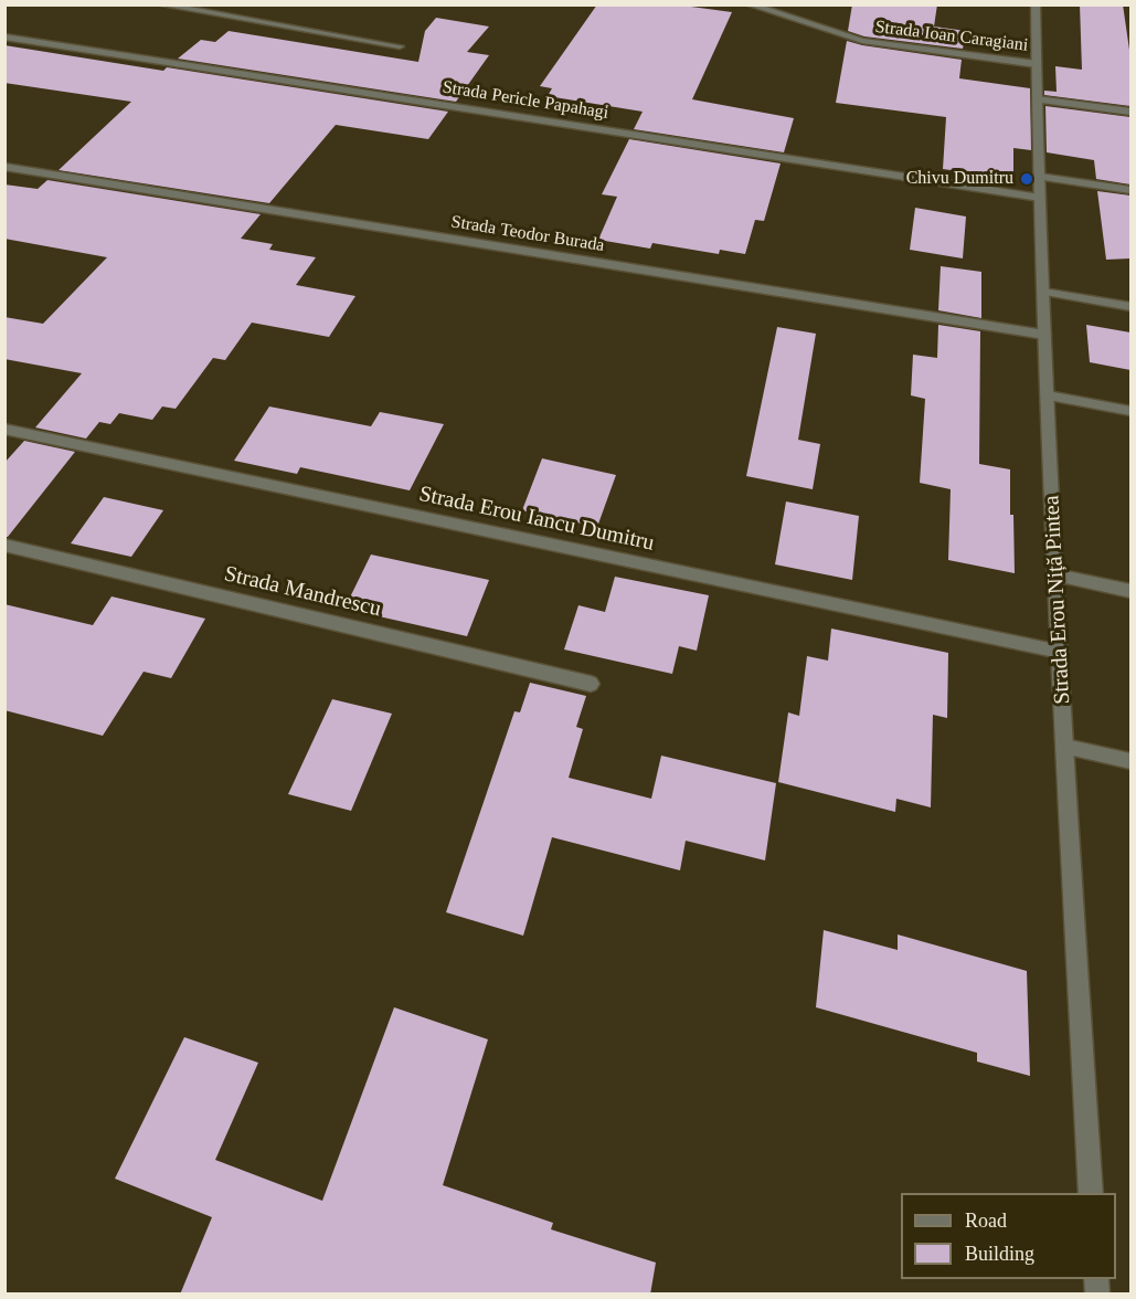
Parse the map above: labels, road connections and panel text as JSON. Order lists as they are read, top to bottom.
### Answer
{
  "streets": {
    "street": [
      "Strada Ioan Caragiani",
      "Strada Pericle Papahagi",
      "Strada Teodor Burada",
      "Strada Erou Iancu Dumitru",
      "Strada Mandrescu",
      "Strada Erou Niță Pintea"
    ]
  },
  "crossings": [
    ["Strada Ioan Caragiani", "Strada Erou Niță Pintea"],
    ["Strada Pericle Papahagi", "Strada Erou Niță Pintea"],
    ["Strada Teodor Burada", "Strada Erou Niță Pintea"],
    ["Strada Erou Iancu Dumitru", "Strada Erou Niță Pintea"]
  ],
  "places": ["Chivu Dumitru"],
  "legend": ["Road", "Building"]
}
